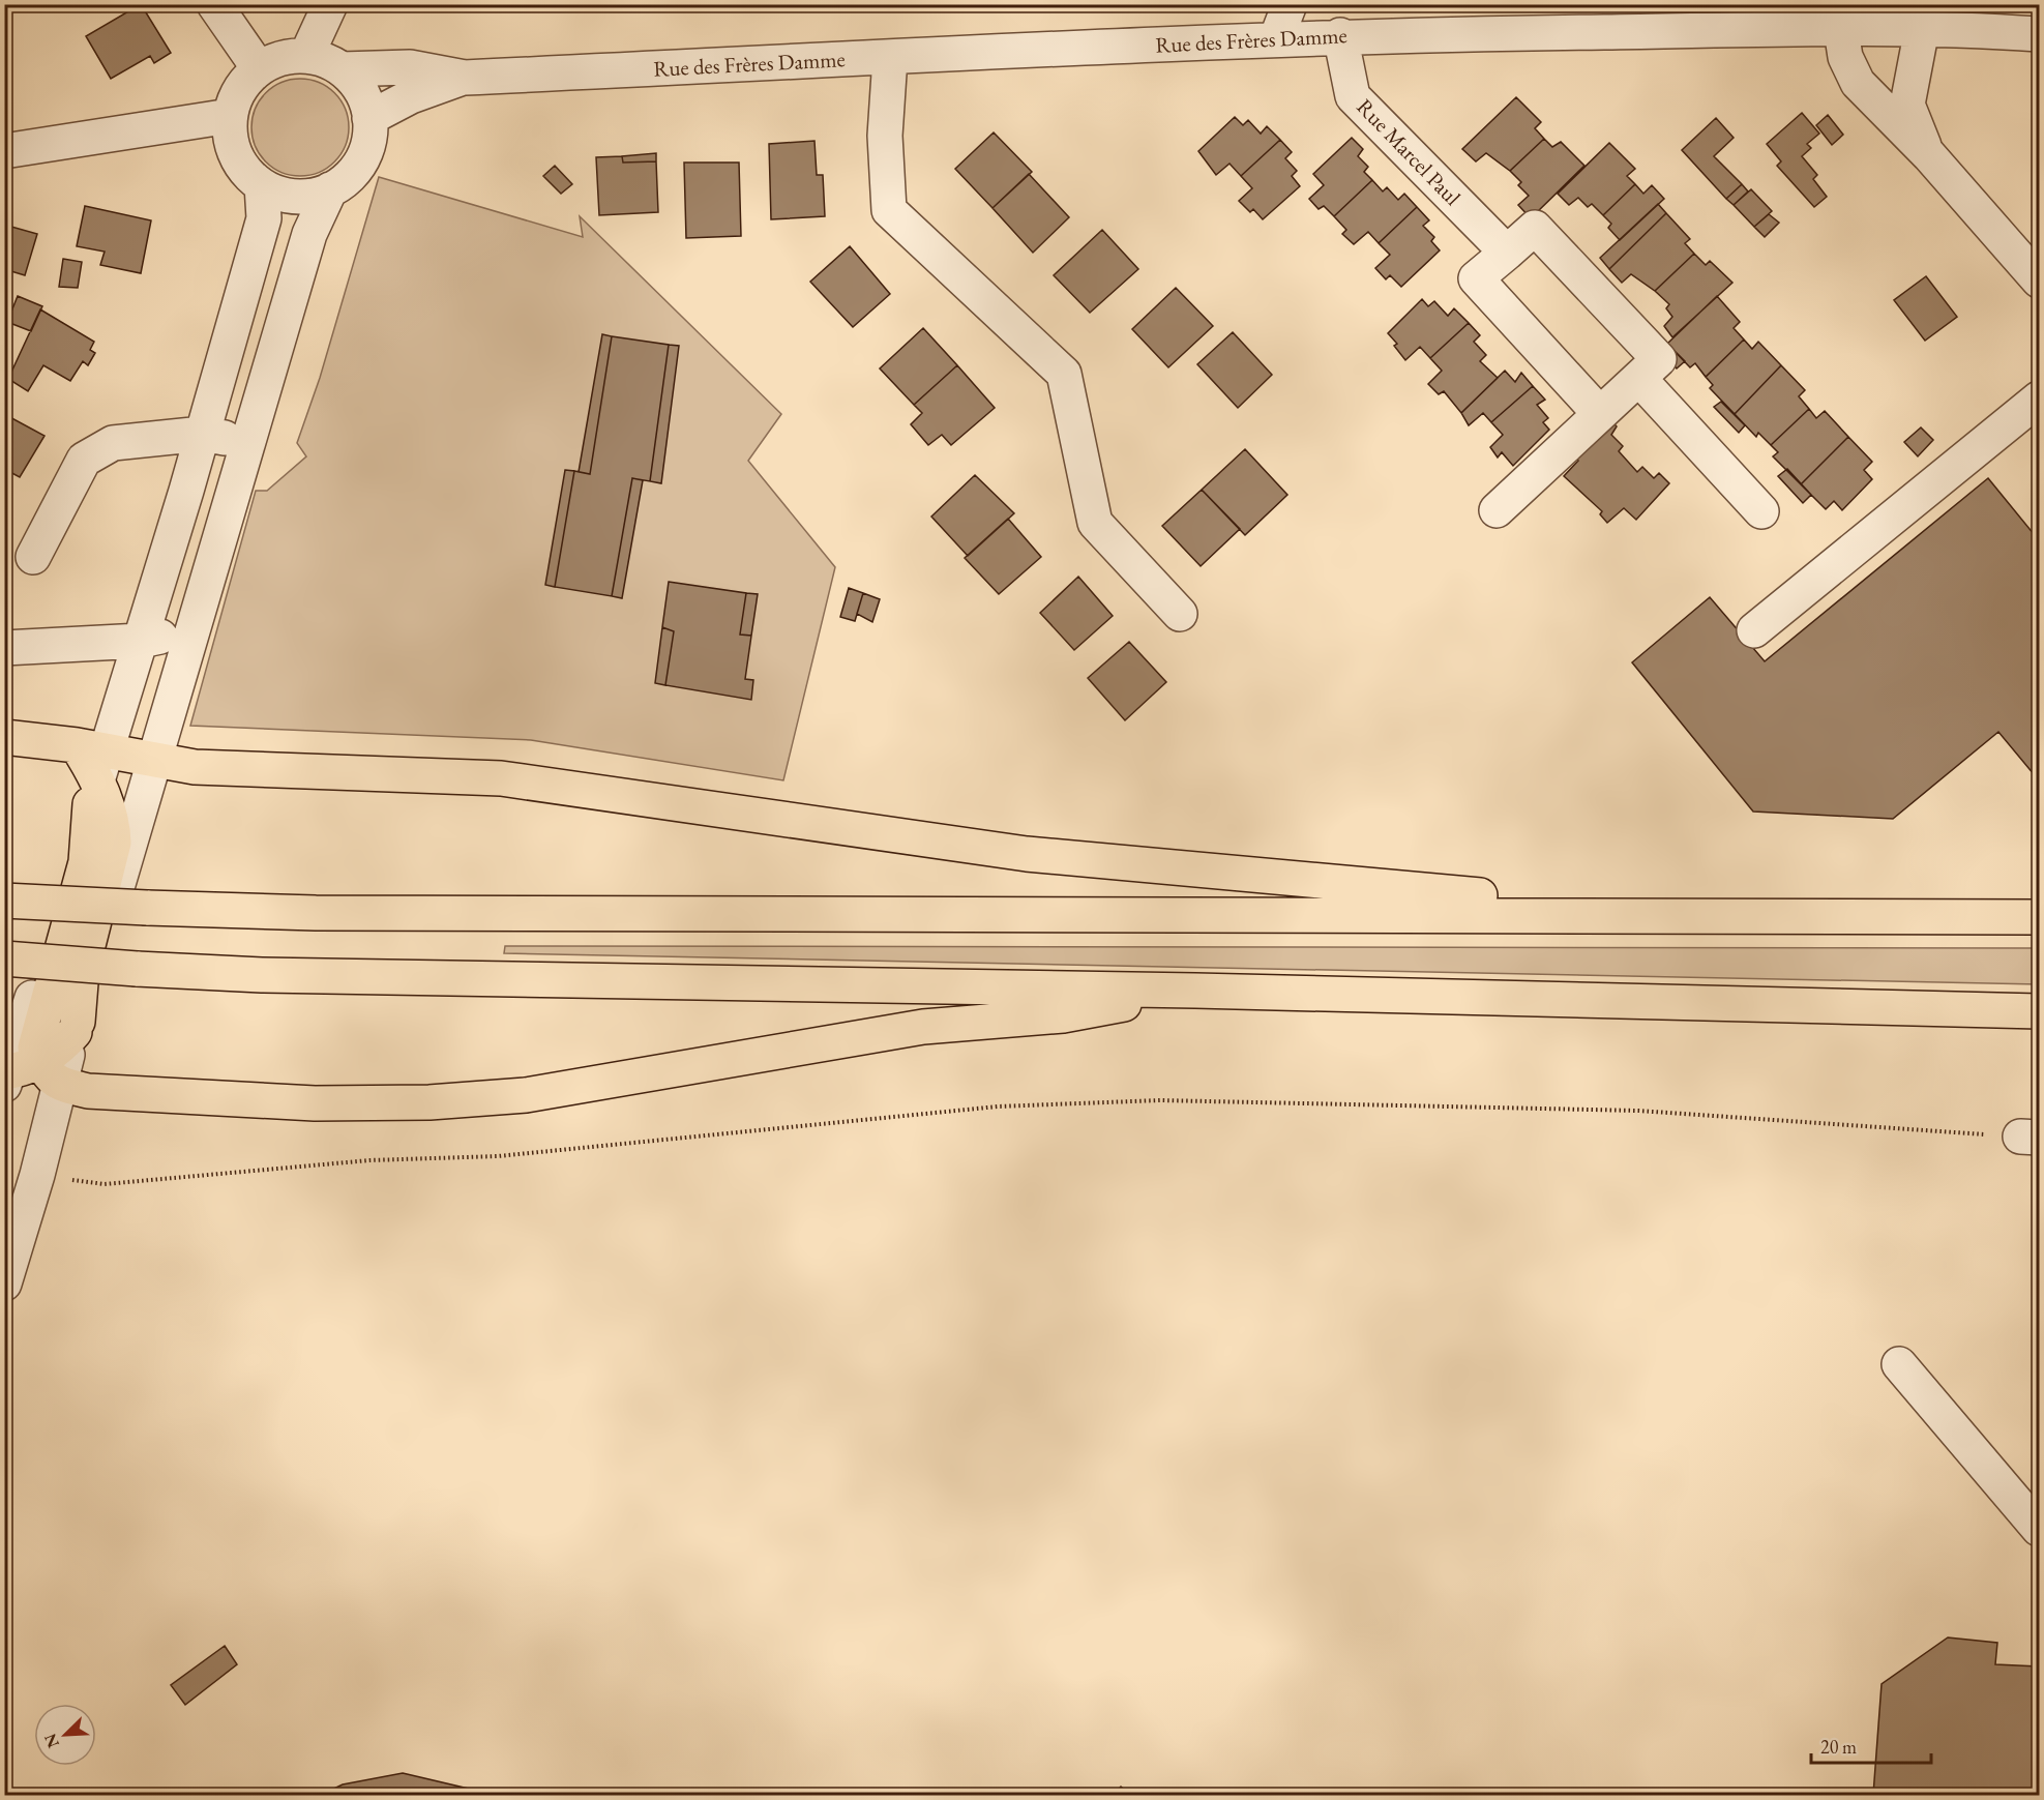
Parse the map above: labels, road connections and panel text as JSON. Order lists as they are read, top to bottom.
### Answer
{
  "streets": {
    "street": ["Rue des Frères Damme", "Rue Marcel Paul"]
  },
  "crossings": [
    ["Rue des Frères Damme", "Rue Marcel Paul"]
  ],
  "scale_bar": "20 m",
  "north": "bottom left"
}
